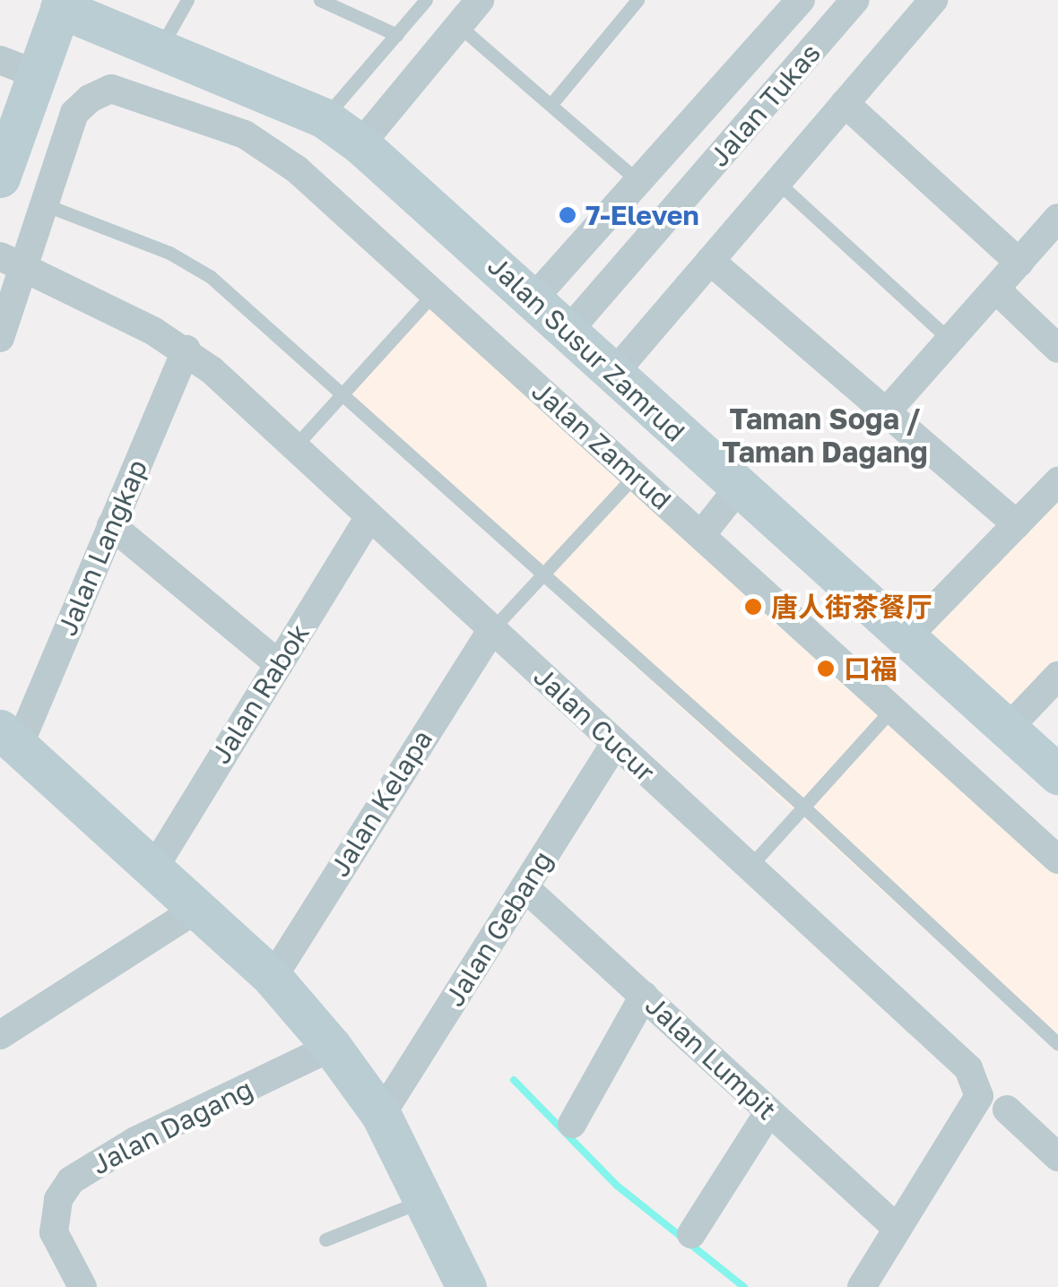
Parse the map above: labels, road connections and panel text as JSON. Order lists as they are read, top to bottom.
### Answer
{
  "streets": {
    "street": [
      "Jalan Tukas",
      "Jalan Susur Zamrud",
      "Jalan Zamrud",
      "Jalan Langkap",
      "Jalan Rabok",
      "Jalan Cucur",
      "Jalan Kelapa",
      "Jalan Gebang",
      "Jalan Lumpit",
      "Jalan Dagang"
    ]
  },
  "crossings": [
    ["Jalan Tukas", "Jalan Susur Zamrud"],
    ["Jalan Langkap", "Jalan Cucur"],
    ["Jalan Rabok", "Jalan Cucur"],
    ["Jalan Cucur", "Jalan Kelapa"],
    ["Jalan Cucur", "Jalan Gebang"],
    ["Jalan Cucur", "Jalan Lumpit"],
    ["Jalan Gebang", "Jalan Lumpit"]
  ],
  "districts": ["Taman Soga / Taman Dagang"],
  "places": ["7-Eleven", "唐人街茶餐厅", "口福"]
}
